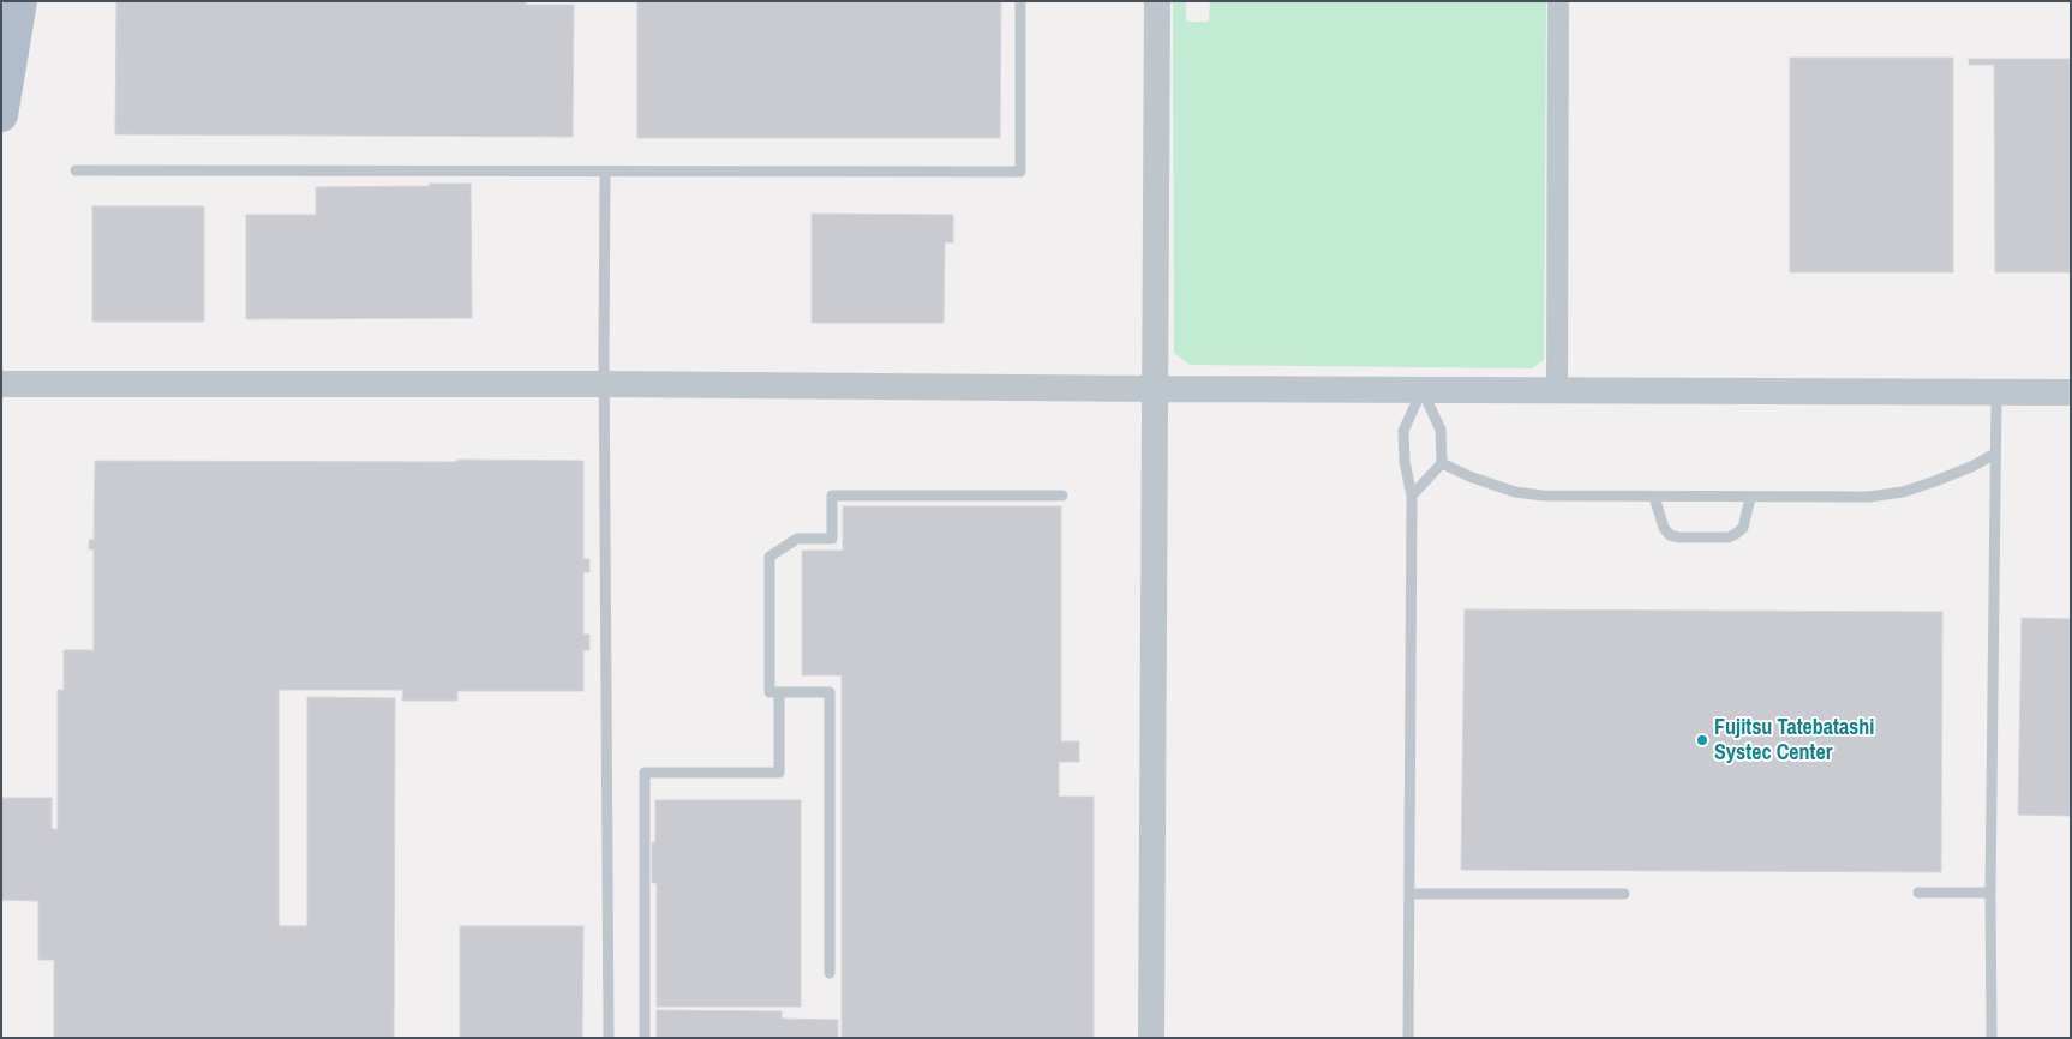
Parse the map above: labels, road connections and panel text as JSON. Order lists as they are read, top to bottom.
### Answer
{
  "places": ["Fujitsu Tatebatashi Systec Center"]
}
